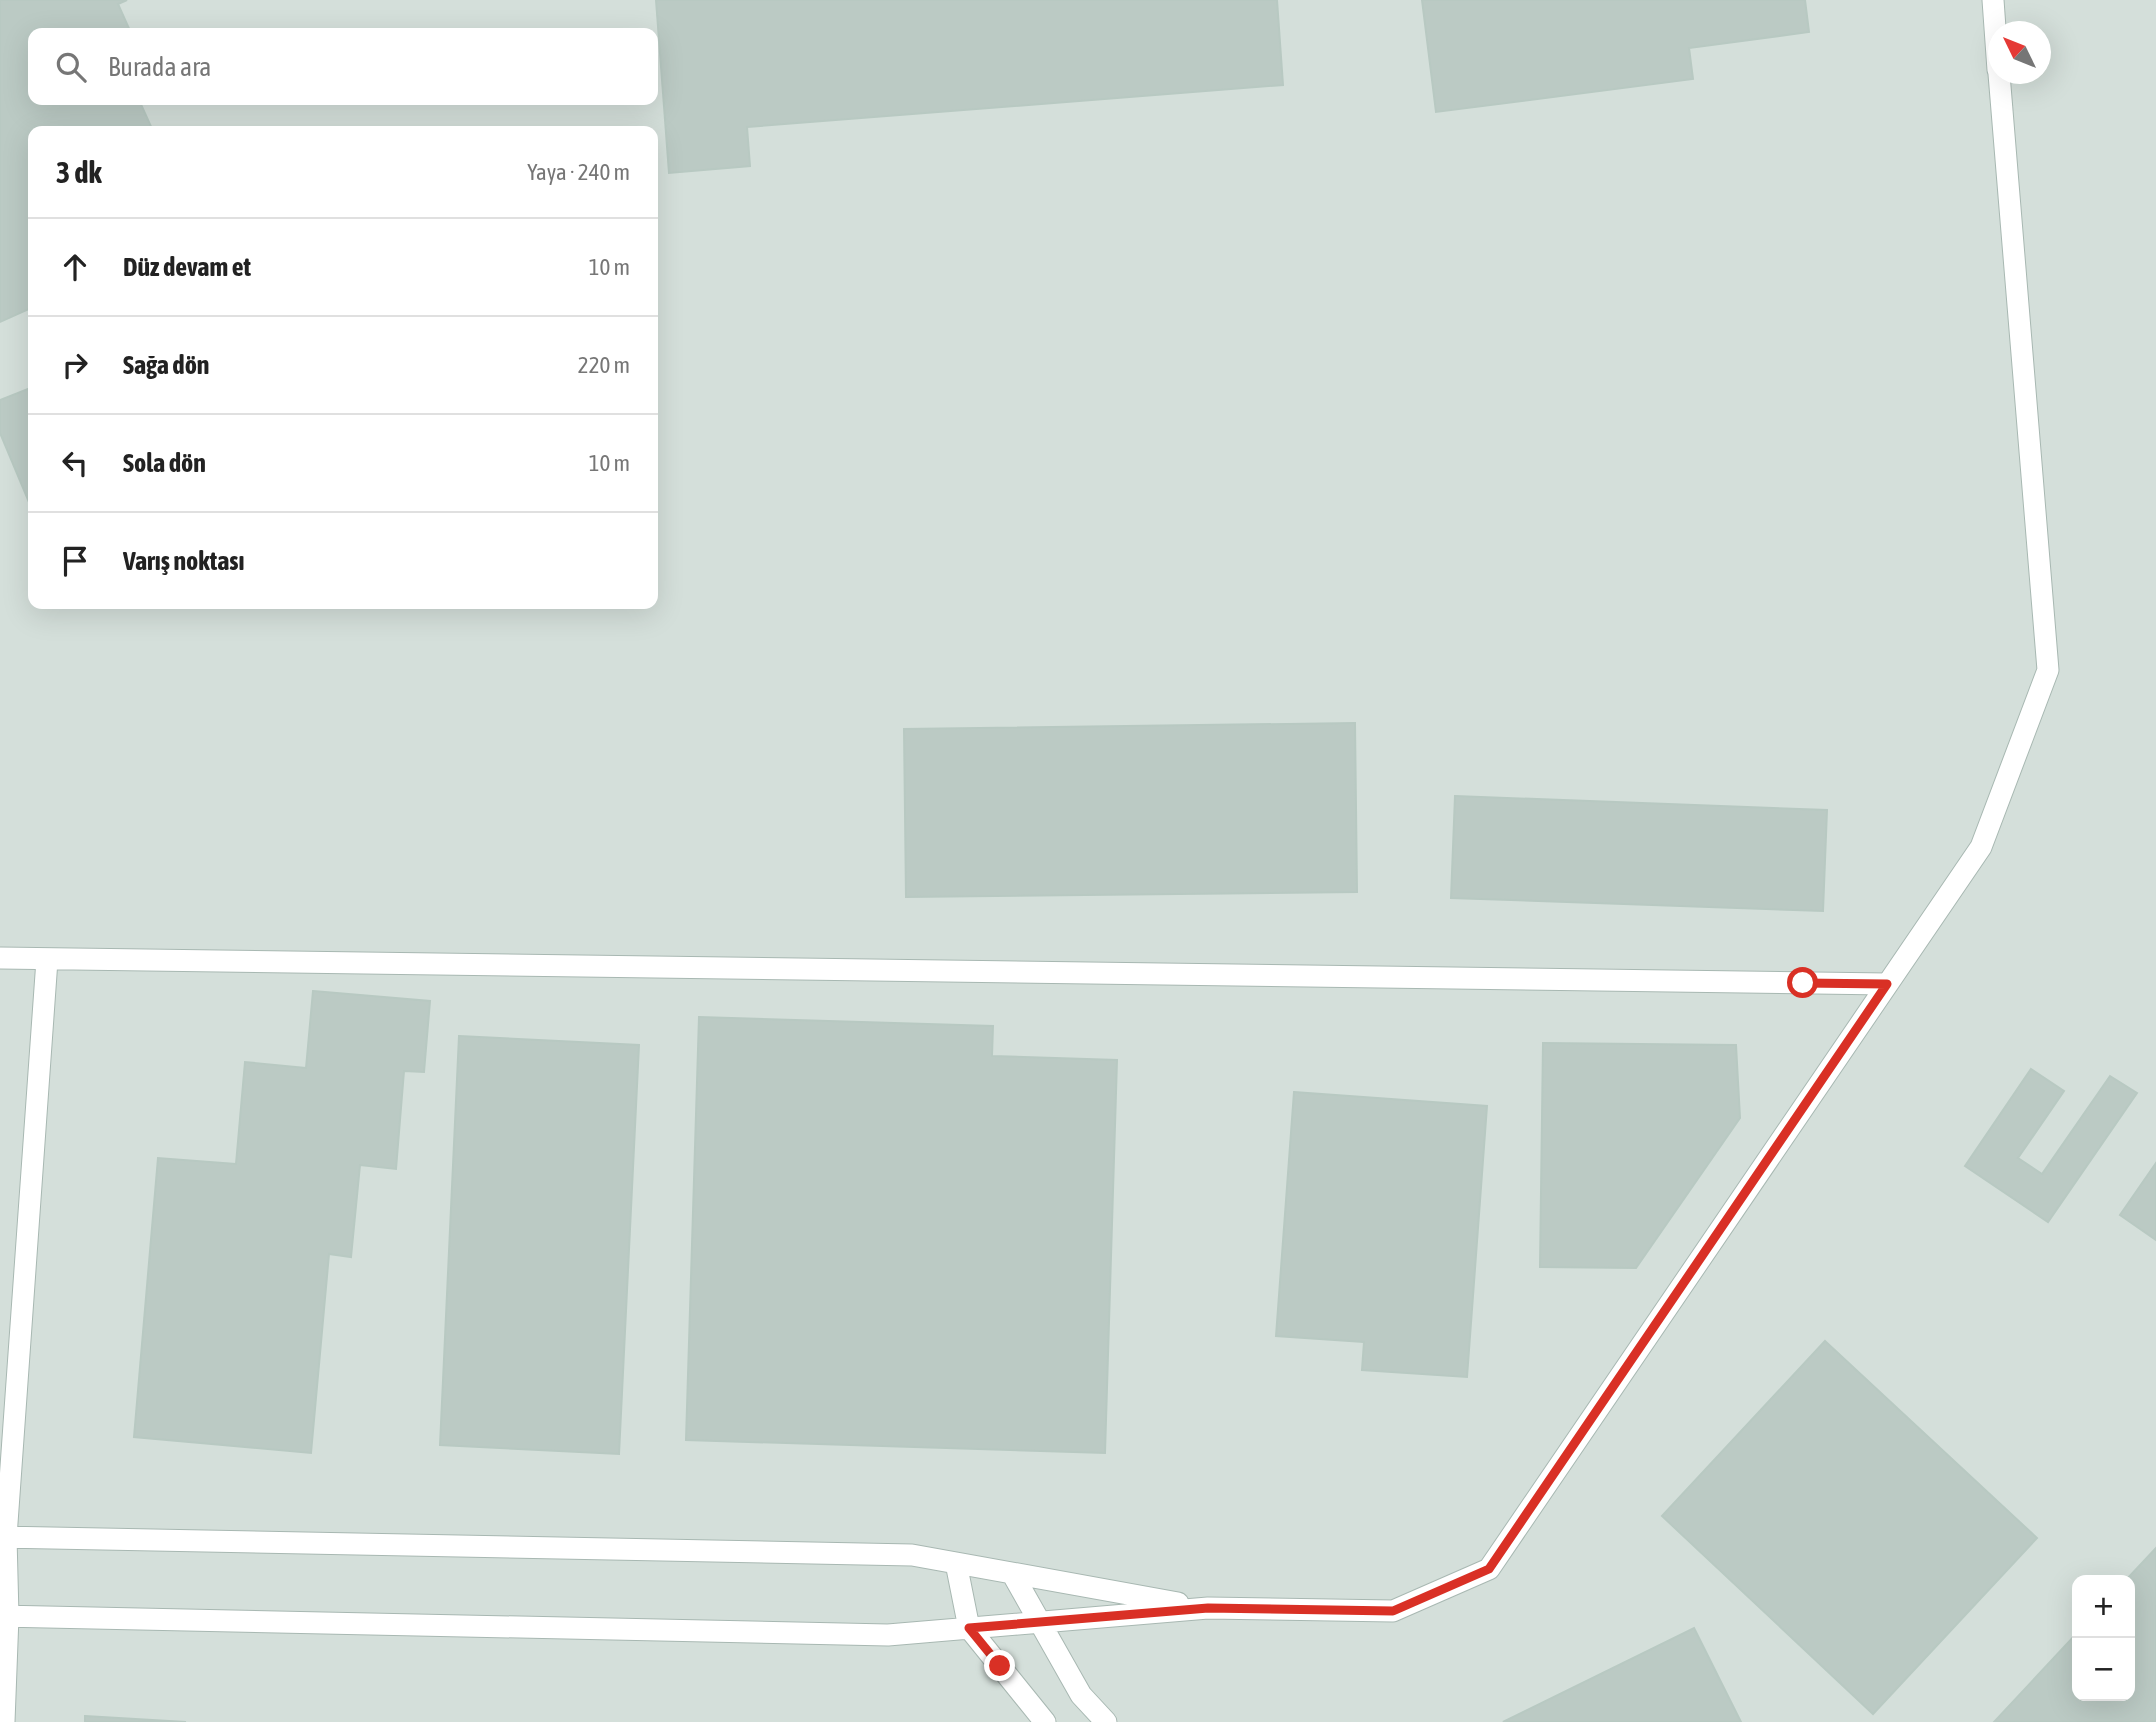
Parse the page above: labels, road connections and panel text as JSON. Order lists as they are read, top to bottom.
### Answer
{
  "north": "top left",
  "page": {
    "search": "Burada ara",
    "heading": ["3 dk", "Yaya · 240 m"],
    "list": [
      ["Düz devam et", "10 m"],
      ["Sağa dön", "220 m"],
      ["Sola dön", "10 m"],
      "Varış noktası"
    ],
    "map_buttons": ["+", "−"]
  }
}
